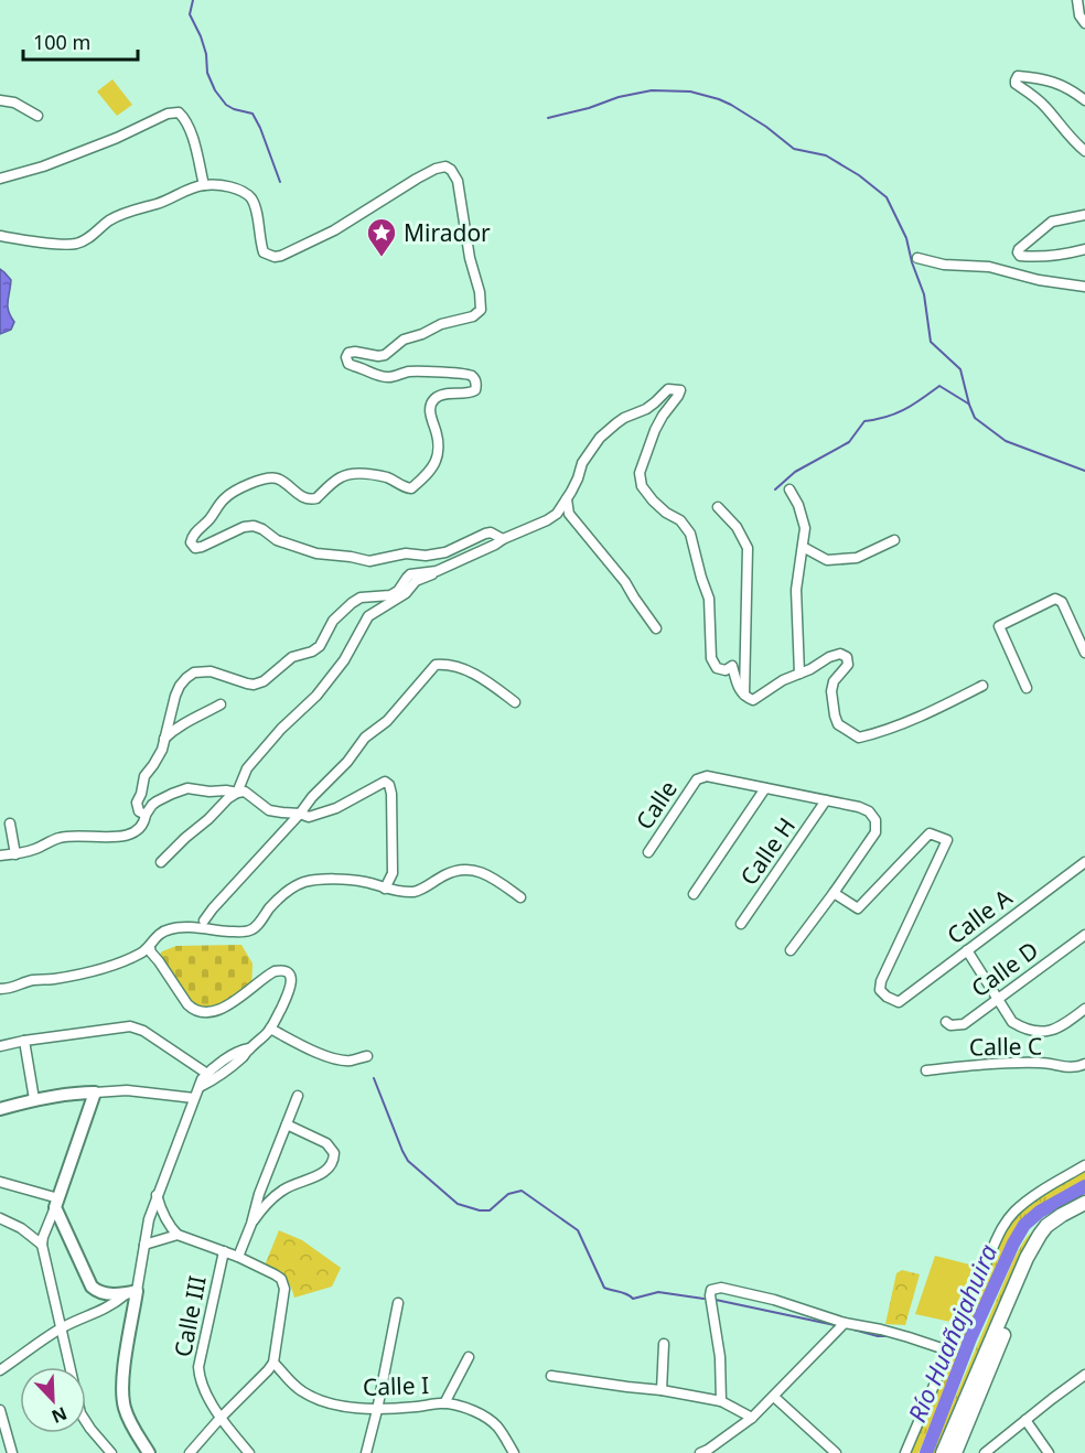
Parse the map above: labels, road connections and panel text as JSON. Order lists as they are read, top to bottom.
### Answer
{
  "streets": {
    "street": [
      "Calle",
      "Calle H",
      "Calle A",
      "Calle D",
      "Calle C",
      "Calle III",
      "Calle I"
    ]
  },
  "water": ["Río Huañajahuira"],
  "places": {
    "place": ["Mirador"]
  },
  "scale_bar": "100 m",
  "north": "bottom right"
}
